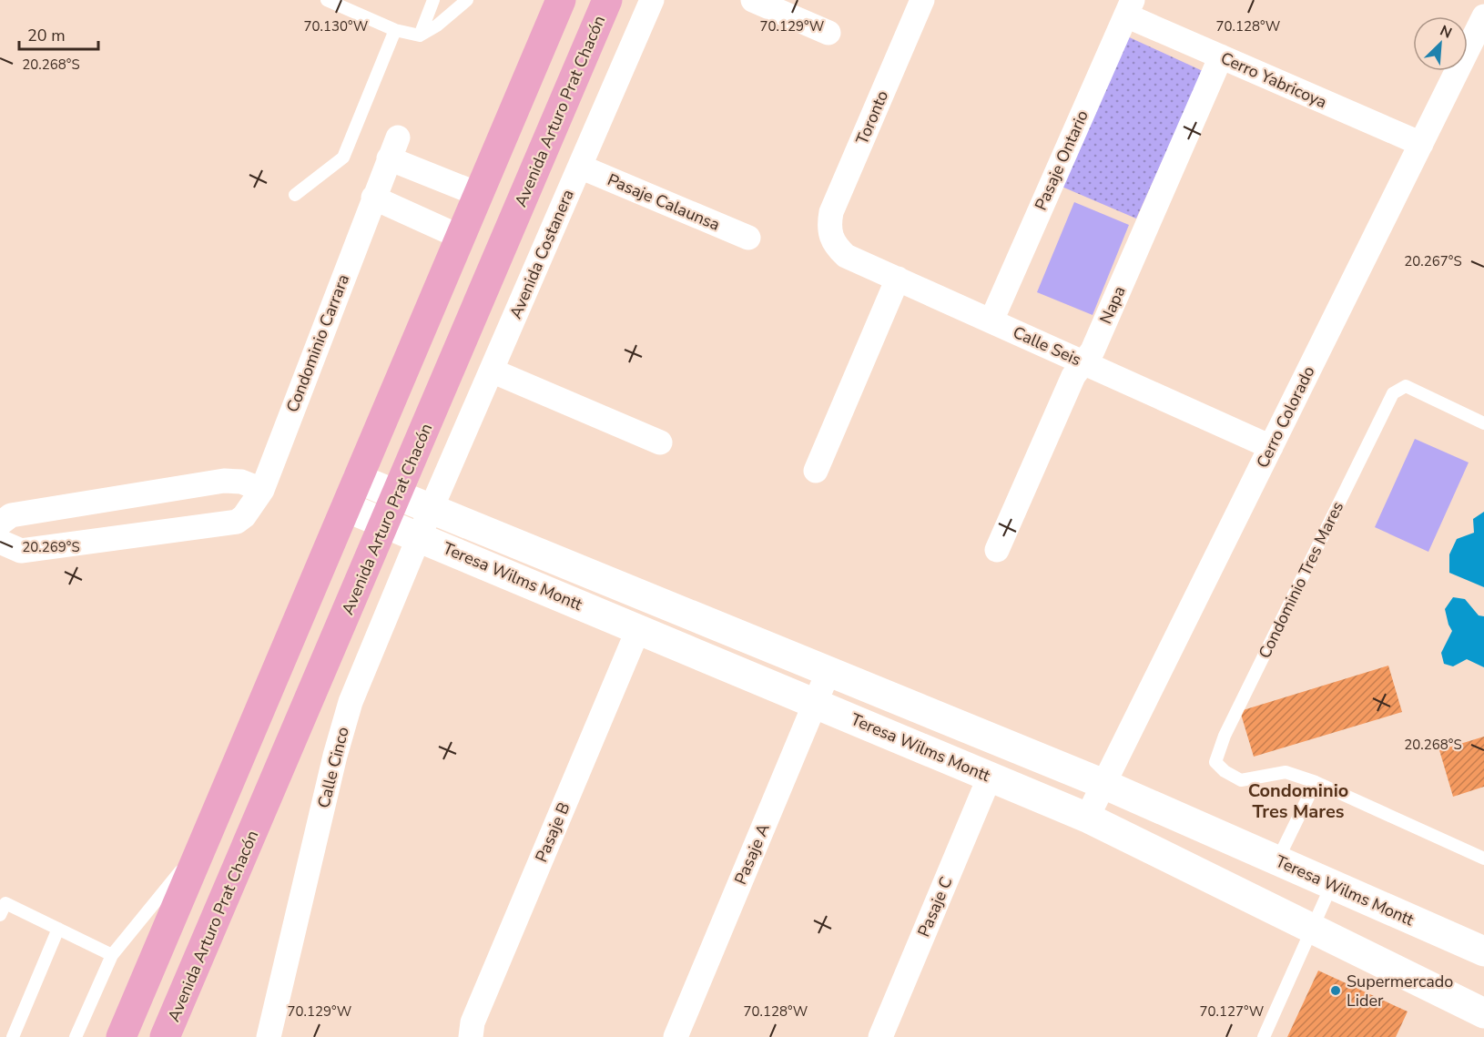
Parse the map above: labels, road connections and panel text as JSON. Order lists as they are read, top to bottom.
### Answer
{
  "streets": {
    "main road": ["Avenida Arturo Prat Chacón"],
    "street": [
      "Cerro Yabricoya",
      "Toronto",
      "Pasaje Ontario",
      "Pasaje Calaunsa",
      "Avenida Costanera",
      "Napa",
      "Condominio Carrara",
      "Calle Seis",
      "Cerro Colorado",
      "Teresa Wilms Montt",
      "Calle Cinco",
      "Pasaje B",
      "Pasaje A",
      "Pasaje C"
    ],
    "lane": ["Condominio Tres Mares"]
  },
  "crossings": [
    ["Cerro Yabricoya", "Pasaje Ontario"],
    ["Cerro Yabricoya", "Napa"],
    ["Cerro Yabricoya", "Cerro Colorado"],
    ["Avenida Arturo Prat Chacón", "Teresa Wilms Montt"],
    ["Toronto", "Calle Seis"],
    ["Pasaje Ontario", "Calle Seis"],
    ["Pasaje Calaunsa", "Avenida Costanera"],
    ["Avenida Costanera", "Teresa Wilms Montt"],
    ["Avenida Costanera", "Calle Cinco"],
    ["Napa", "Calle Seis"],
    ["Calle Seis", "Cerro Colorado"],
    ["Cerro Colorado", "Teresa Wilms Montt"],
    ["Teresa Wilms Montt", "Calle Cinco"],
    ["Teresa Wilms Montt", "Pasaje B"],
    ["Teresa Wilms Montt", "Pasaje A"],
    ["Teresa Wilms Montt", "Pasaje C"]
  ],
  "districts": ["Condominio Tres Mares"],
  "places": ["Supermercado Lider"],
  "scale_bar": "20 m",
  "north": "top right",
  "coordinates": [
    "70.130°W",
    "70.129°W",
    "70.128°W",
    "20.268°S",
    "20.267°S",
    "20.269°S",
    "70.127°W"
  ]
}
